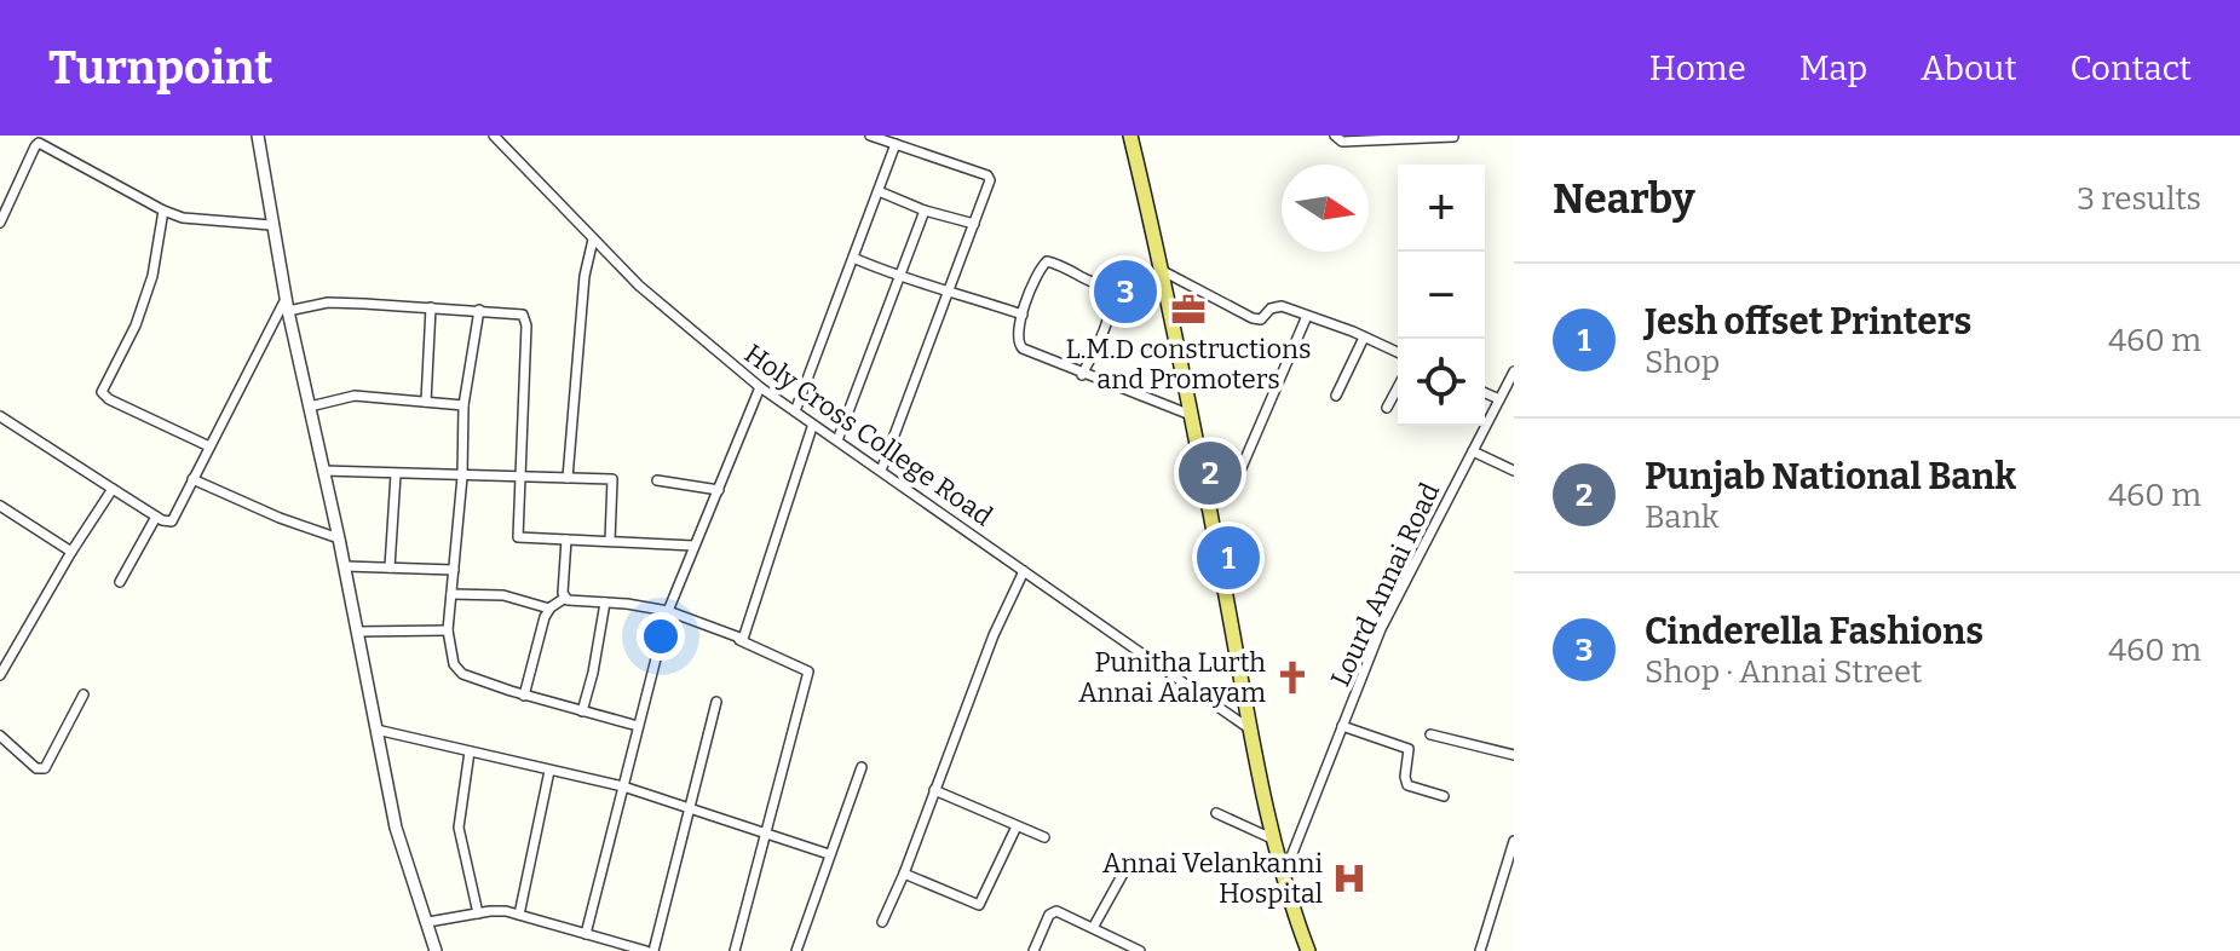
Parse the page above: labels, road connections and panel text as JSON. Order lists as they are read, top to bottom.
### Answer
{
  "streets": {
    "street": ["Holy Cross College Road", "Lourd Annai Road"]
  },
  "places": {
    "office": ["L.M.D constructions and Promoters"],
    "church": ["Punitha Lurth Annai Aalayam"],
    "hospital": ["Annai Velankanni Hospital"]
  },
  "north": "right",
  "page": {
    "header": "Turnpoint",
    "nav": [
      "Home",
      "Map",
      "About",
      "Contact"
    ],
    "heading": ["Nearby", "3 results"],
    "map_buttons": ["+", "−"],
    "pins": ["3", "2", "1"],
    "list": [
      {
        "mark": "1",
        "name": "Jesh offset Printers",
        "note": "Shop",
        "value": "460 m"
      },
      {
        "mark": "2",
        "name": "Punjab National Bank",
        "note": "Bank",
        "value": "460 m"
      },
      {
        "mark": "3",
        "name": "Cinderella Fashions",
        "note": "Shop · Annai Street",
        "value": "460 m"
      }
    ]
  }
}
